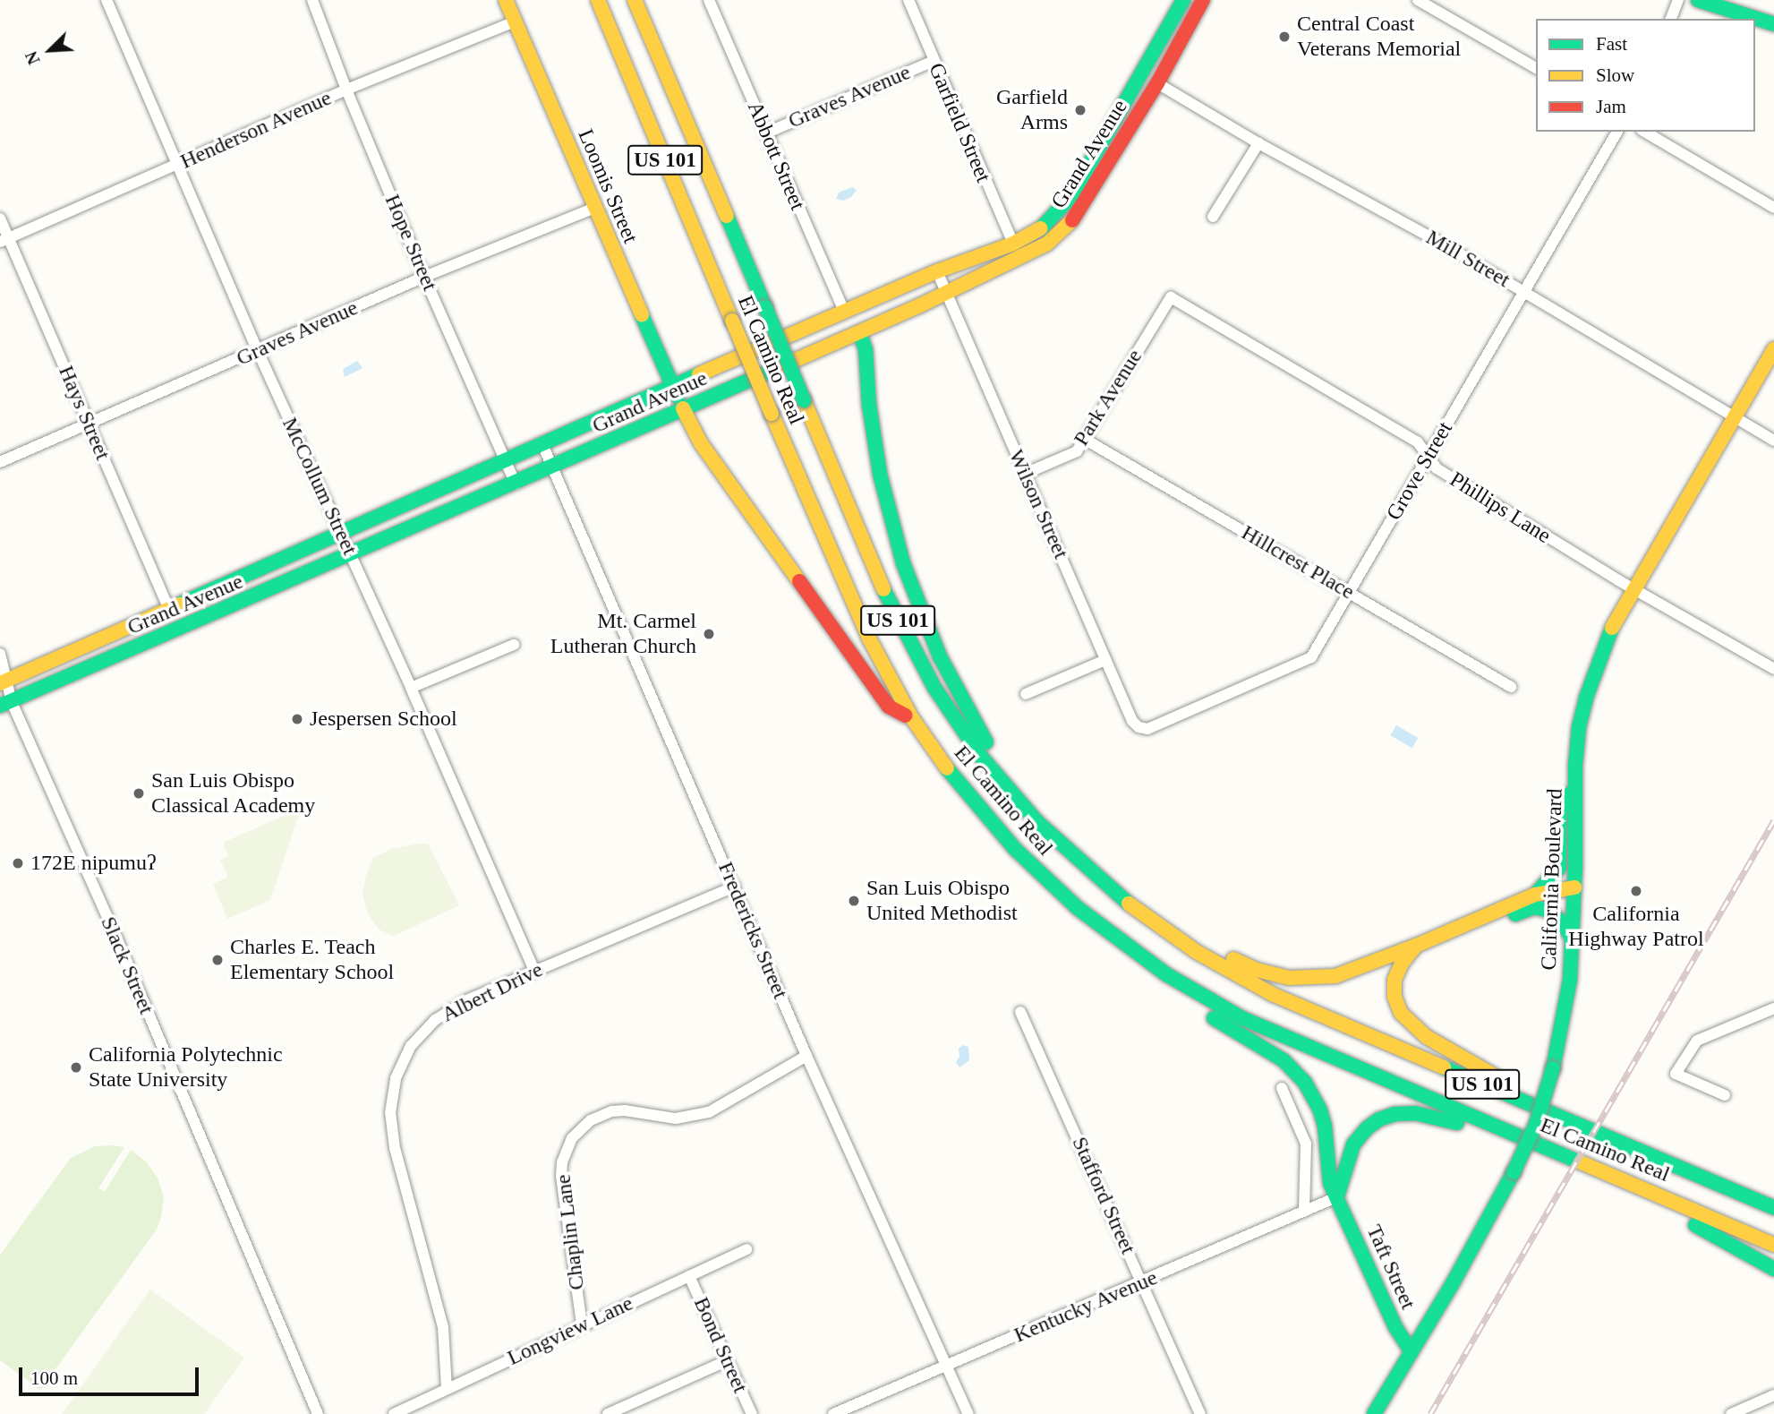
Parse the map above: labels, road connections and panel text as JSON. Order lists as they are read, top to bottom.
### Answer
{
  "streets": {
    "main road": [
      "Grand Avenue",
      "US 101",
      "Loomis Street",
      "El Camino Real",
      "California Boulevard",
      "Taft Street"
    ],
    "street": [
      "Graves Avenue",
      "Garfield Street",
      "Henderson Avenue",
      "Abbott Street",
      "Hope Street",
      "Mill Street",
      "Park Avenue",
      "Hays Street",
      "Grove Street",
      "McCollum Street",
      "Wilson Street",
      "Phillips Lane",
      "Hillcrest Place",
      "Fredericks Street",
      "Slack Street",
      "Albert Drive",
      "Stafford Street",
      "Chaplin Lane",
      "Kentucky Avenue",
      "Longview Lane",
      "Bond Street"
    ]
  },
  "crossings": [
    ["Graves Avenue", "Garfield Street"],
    ["Graves Avenue", "Abbott Street"],
    ["Graves Avenue", "Loomis Street"],
    ["Graves Avenue", "Hope Street"],
    ["Graves Avenue", "Hays Street"],
    ["Graves Avenue", "McCollum Street"],
    ["Garfield Street", "Grand Avenue"],
    ["Henderson Avenue", "Loomis Street"],
    ["Henderson Avenue", "Hope Street"],
    ["Henderson Avenue", "Hays Street"],
    ["Henderson Avenue", "McCollum Street"],
    ["Grand Avenue", "Abbott Street"],
    ["Grand Avenue", "Loomis Street"],
    ["Grand Avenue", "Hope Street"],
    ["Grand Avenue", "Mill Street"],
    ["Grand Avenue", "Hays Street"],
    ["Grand Avenue", "McCollum Street"],
    ["Grand Avenue", "Wilson Street"],
    ["Grand Avenue", "Fredericks Street"],
    ["Grand Avenue", "Slack Street"],
    ["Loomis Street", "El Camino Real"],
    ["Mill Street", "Grove Street"],
    ["Mill Street", "California Boulevard"],
    ["El Camino Real", "Taft Street"],
    ["Park Avenue", "Wilson Street"],
    ["Park Avenue", "Phillips Lane"],
    ["Park Avenue", "Hillcrest Place"],
    ["Grove Street", "Wilson Street"],
    ["Grove Street", "Phillips Lane"],
    ["Grove Street", "Hillcrest Place"],
    ["McCollum Street", "Albert Drive"],
    ["Phillips Lane", "California Boulevard"],
    ["California Boulevard", "Taft Street"],
    ["Fredericks Street", "Albert Drive"],
    ["Fredericks Street", "Chaplin Lane"],
    ["Fredericks Street", "Kentucky Avenue"],
    ["Albert Drive", "Longview Lane"],
    ["Stafford Street", "Kentucky Avenue"],
    ["Chaplin Lane", "Longview Lane"],
    ["Taft Street", "Kentucky Avenue"],
    ["Longview Lane", "Bond Street"]
  ],
  "places": [
    "Central Coast Veterans Memorial",
    "Garfield Arms",
    "Mt. Carmel Lutheran Church",
    "Jespersen School",
    "San Luis Obispo Classical Academy",
    "172E nipumuʔ",
    "California Highway Patrol",
    "San Luis Obispo United Methodist",
    "Charles E. Teach Elementary School",
    "California Polytechnic State University"
  ],
  "legend": ["Fast", "Slow", "Jam"],
  "scale_bar": "100 m",
  "north": "bottom left"
}
